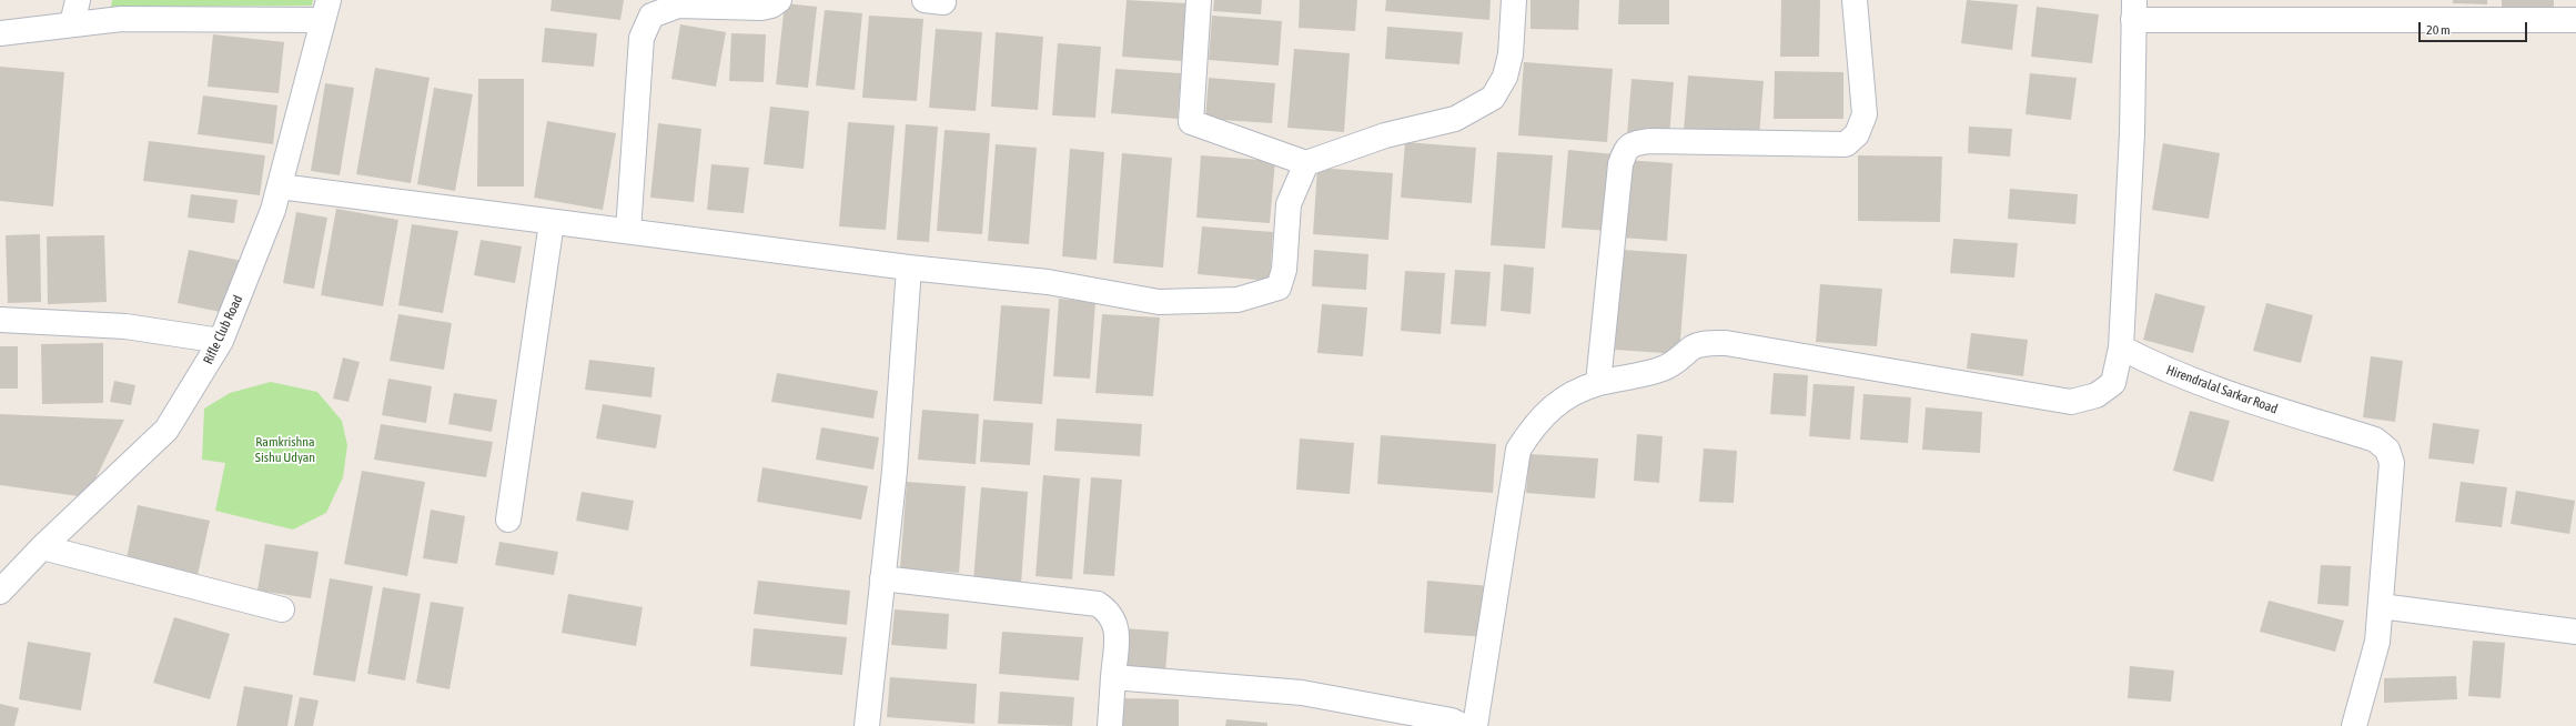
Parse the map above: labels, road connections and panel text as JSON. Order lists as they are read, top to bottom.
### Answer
{
  "streets": {
    "street": ["Rifle Club Road", "Hirendralal Sarkar Road"]
  },
  "parks": ["Ramkrishna Sishu Udyan"],
  "scale_bar": "20 m"
}
